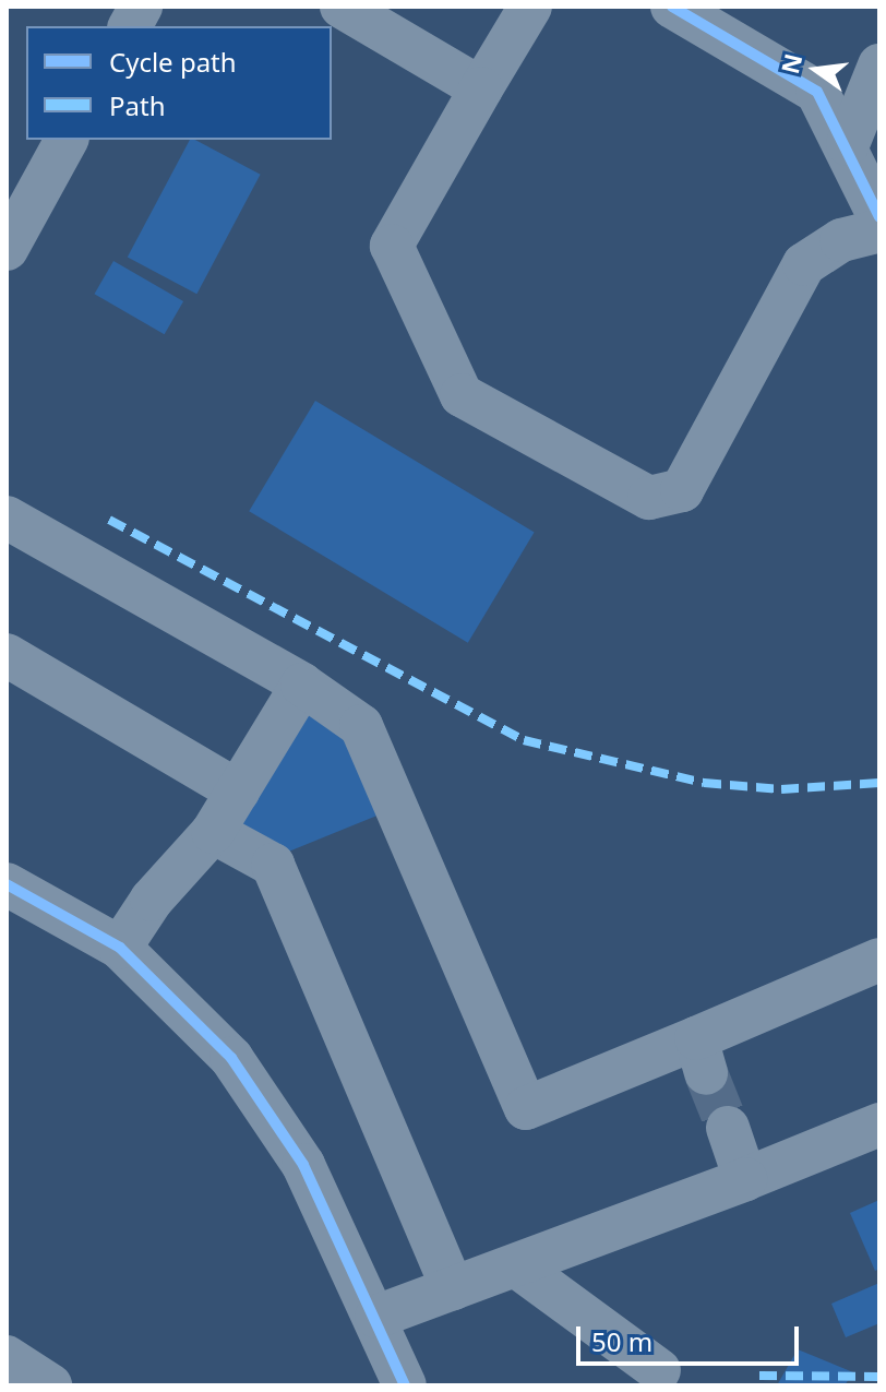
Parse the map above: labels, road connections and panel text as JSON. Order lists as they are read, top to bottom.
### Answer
{
  "legend": ["Cycle path", "Path"],
  "scale_bar": "50 m",
  "north": "left"
}
